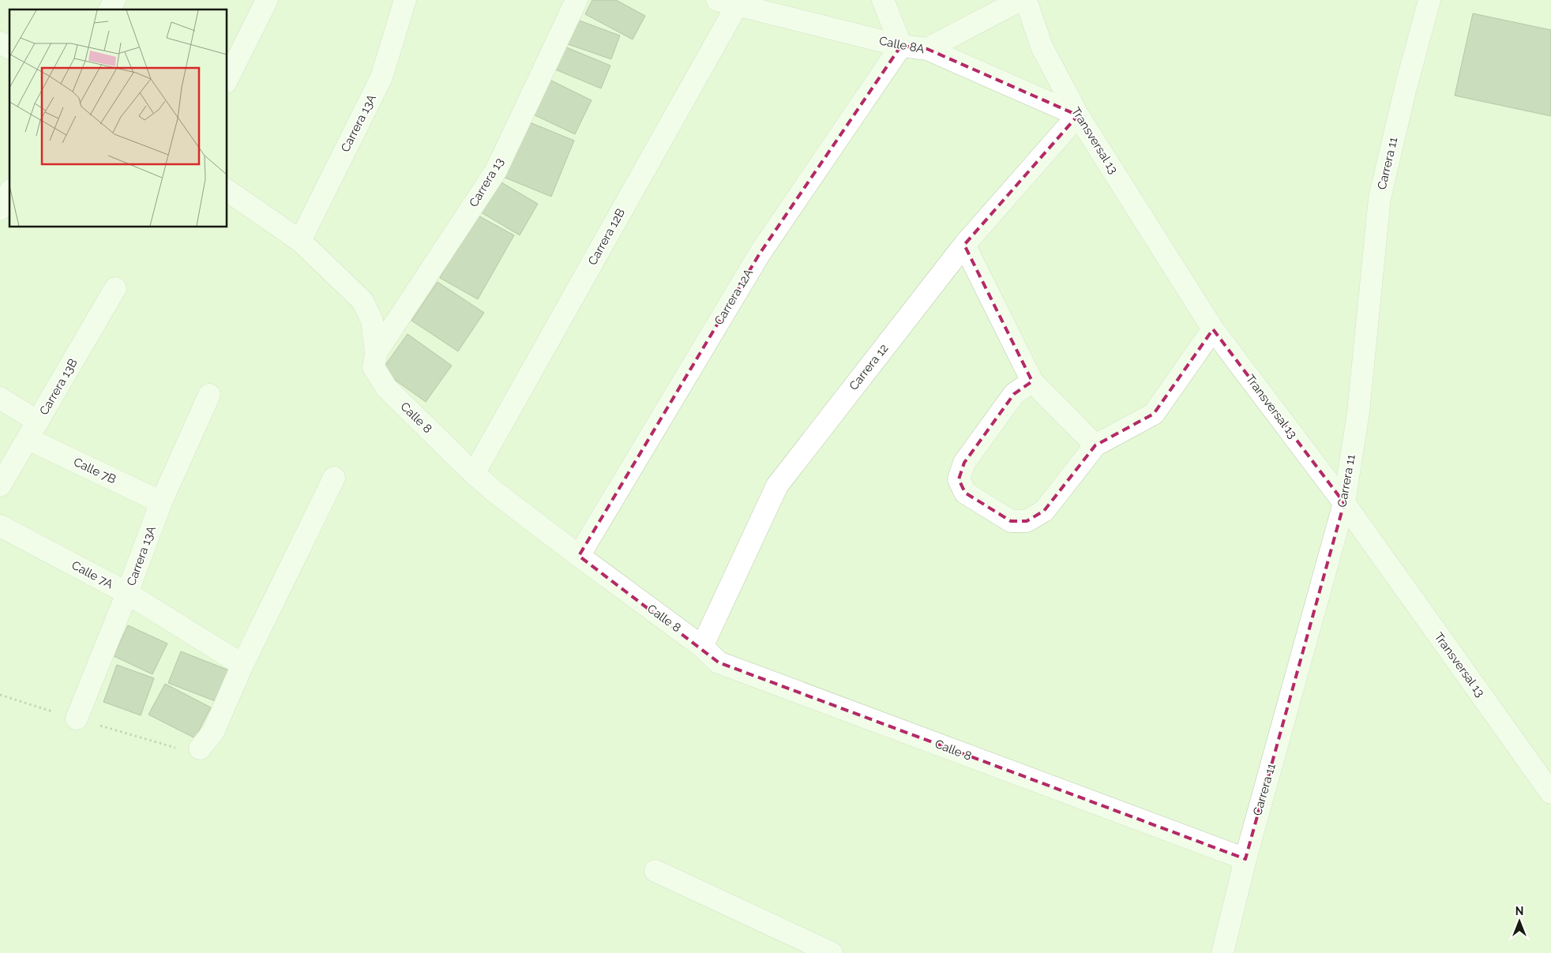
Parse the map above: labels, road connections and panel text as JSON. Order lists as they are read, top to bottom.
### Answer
{
  "streets": {
    "street": [
      "Calle 8A",
      "Carrera 13A",
      "Transversal 13",
      "Carrera 11",
      "Carrera 13",
      "Carrera 12B",
      "Carrera 12A",
      "Carrera 12",
      "Carrera 13B",
      "Calle 8",
      "Calle 7B",
      "Calle 7A"
    ]
  },
  "crossings": [
    ["Calle 8A", "Transversal 13"],
    ["Calle 8A", "Carrera 12B"],
    ["Calle 8A", "Carrera 12A"],
    ["Calle 8A", "Carrera 12"],
    ["Carrera 13A", "Calle 8"],
    ["Carrera 13A", "Calle 7B"],
    ["Carrera 13A", "Calle 7A"],
    ["Transversal 13", "Carrera 11"],
    ["Transversal 13", "Carrera 12"],
    ["Carrera 11", "Calle 8"],
    ["Carrera 13", "Calle 8"],
    ["Carrera 12B", "Calle 8"],
    ["Carrera 12A", "Calle 8"],
    ["Carrera 12", "Calle 8"],
    ["Carrera 13B", "Calle 7B"]
  ],
  "north": "top"
}
